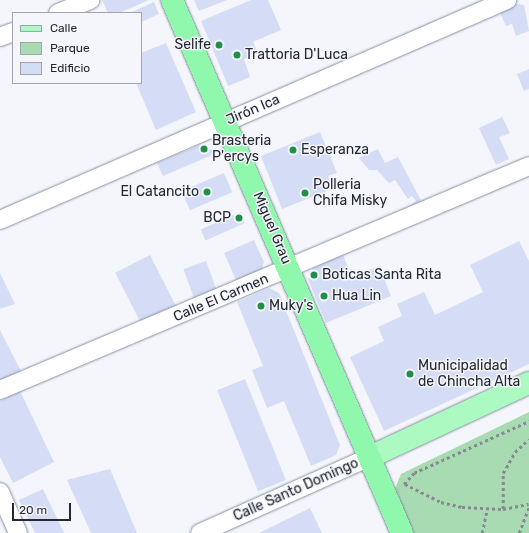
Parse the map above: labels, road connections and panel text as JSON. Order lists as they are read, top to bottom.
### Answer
{
  "streets": {
    "highway": ["Miguel Grau"],
    "street": ["Jirón Ica", "Calle El Carmen", "Calle Santo Domingo"]
  },
  "crossings": [
    ["Jirón Ica", "Miguel Grau"],
    ["Miguel Grau", "Calle El Carmen"],
    ["Miguel Grau", "Calle Santo Domingo"]
  ],
  "places": [
    "Selife",
    "Trattoria D'Luca",
    "Brasteria P'ercys",
    "Esperanza",
    "El Catancito",
    "Polleria Chifa Misky",
    "BCP",
    "Boticas Santa Rita",
    "Hua Lin",
    "Muky's",
    "Municipalidad de Chincha Alta"
  ],
  "legend": ["Calle", "Parque", "Edificio"],
  "scale_bar": "20 m"
}
